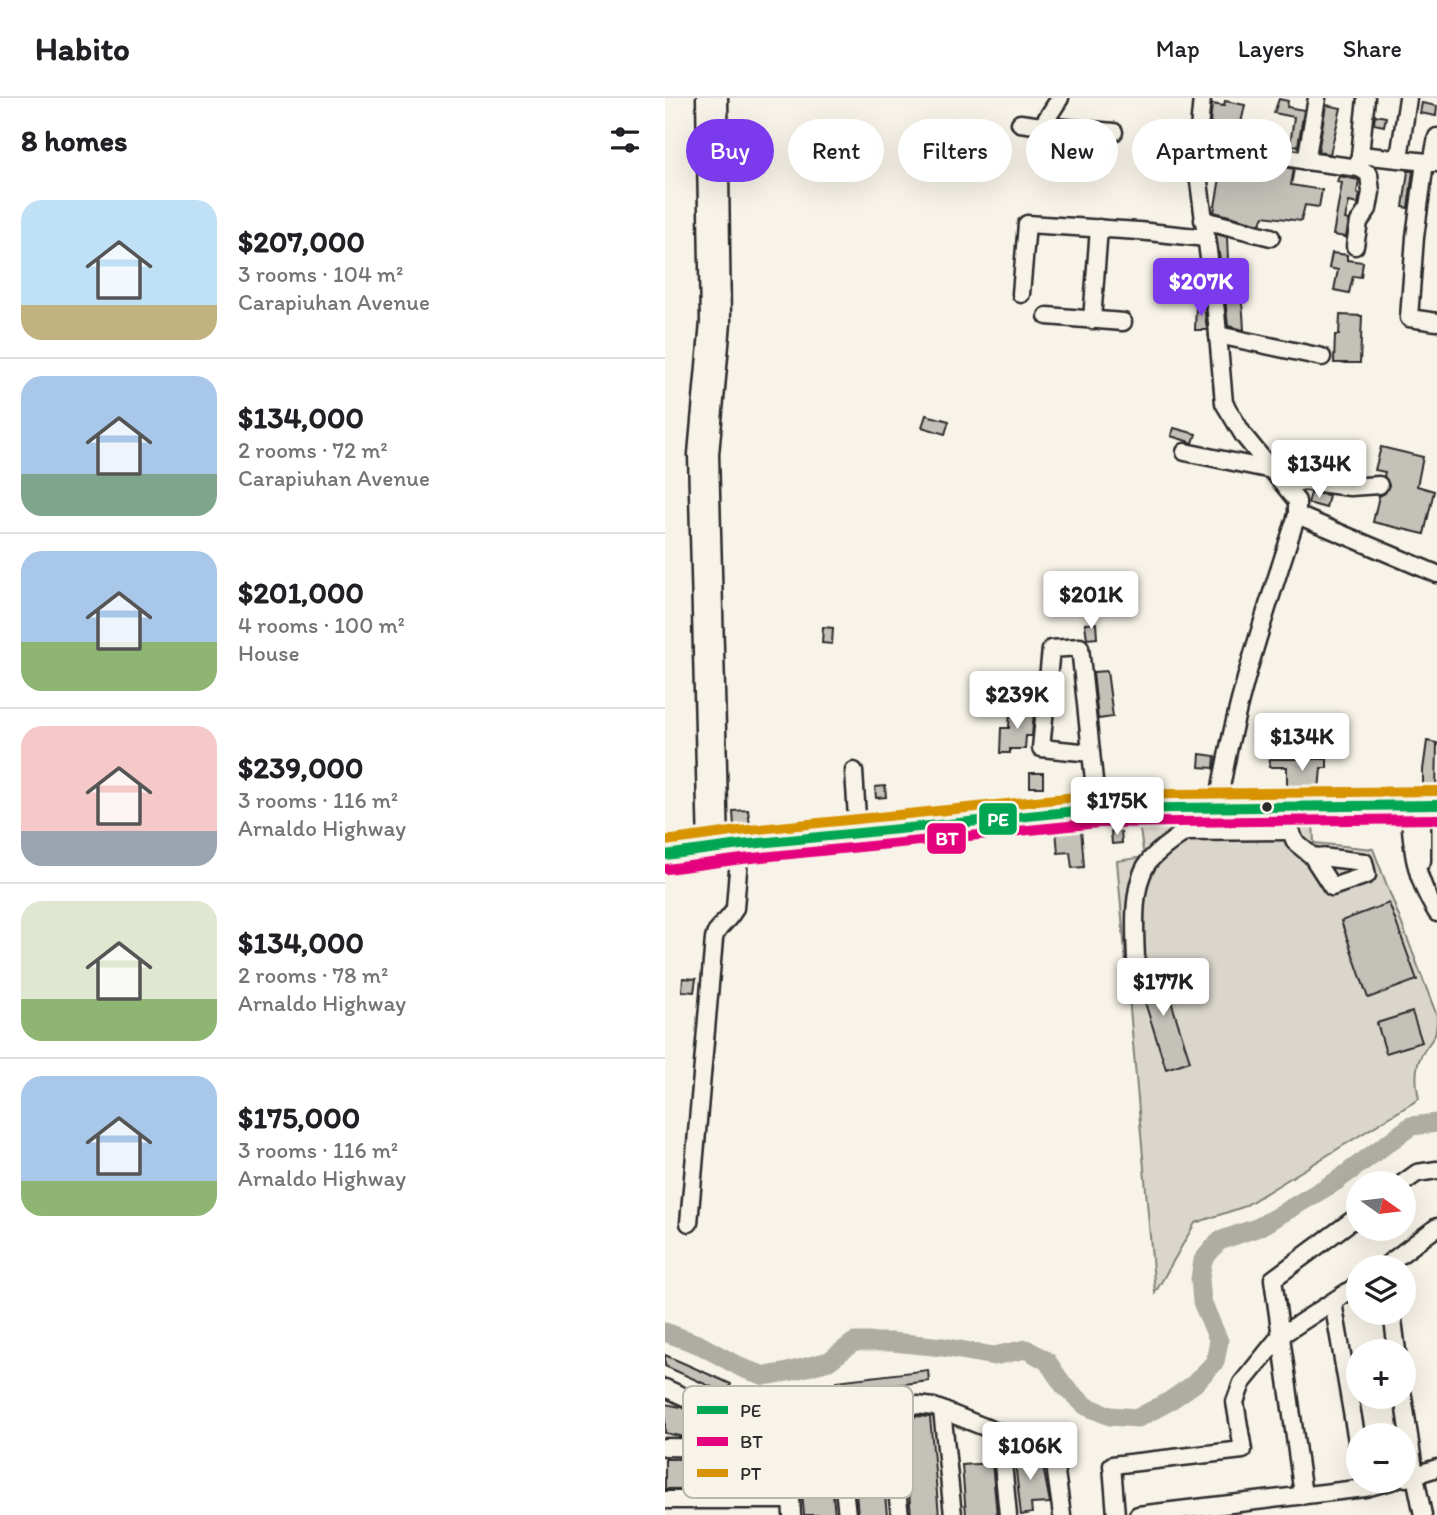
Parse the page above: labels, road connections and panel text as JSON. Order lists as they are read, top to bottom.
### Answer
{
  "lines": ["transit line PT", "transit line PE", "transit line BT"],
  "legend": ["PE", "BT", "PT"],
  "north": "right",
  "page": {
    "header": "Habito",
    "nav": ["Map", "Layers", "Share"],
    "heading": "8 homes",
    "chip": [
      "Buy",
      "Rent",
      "Filters",
      "New",
      "Apartment"
    ],
    "list": [
      {
        "name": "$207,000",
        "note": "3 rooms · 104 m² · Carapiuhan Avenue"
      },
      {
        "name": "$134,000",
        "note": "2 rooms · 72 m² · Carapiuhan Avenue"
      },
      {
        "name": "$201,000",
        "note": "4 rooms · 100 m² · House"
      },
      {
        "name": "$239,000",
        "note": "3 rooms · 116 m² · Arnaldo Highway"
      },
      {
        "name": "$134,000",
        "note": "2 rooms · 78 m² · Arnaldo Highway"
      },
      {
        "name": "$175,000",
        "note": "3 rooms · 116 m² · Arnaldo Highway"
      }
    ],
    "price": [
      "$207K",
      "$134K",
      "$201K",
      "$239K",
      "$134K",
      "$175K",
      "$177K",
      "$106K"
    ],
    "map_buttons": ["+", "−"]
  }
}
